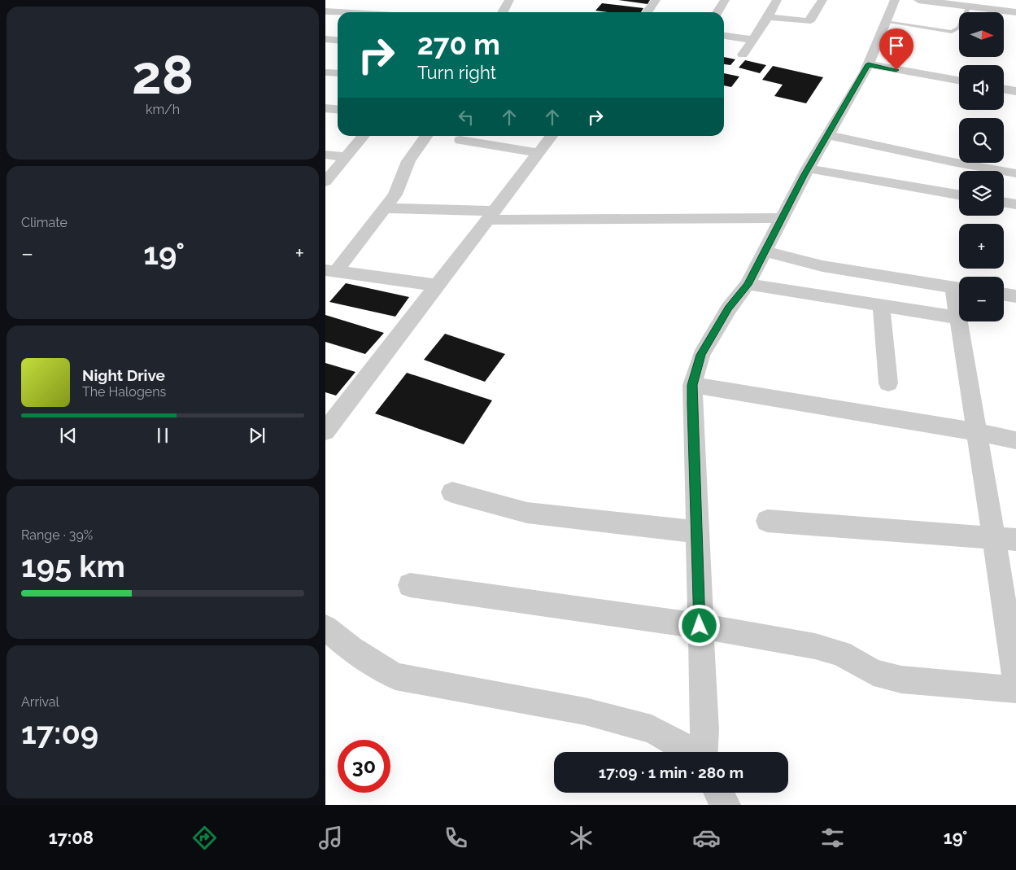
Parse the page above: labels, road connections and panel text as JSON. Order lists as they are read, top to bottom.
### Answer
{
  "north": "right",
  "page": {
    "tile": [
      ["28", "km/h"],
      "Climate",
      ["Range · 39%", "195 km"],
      ["Arrival", "17:09"]
    ],
    "map_buttons": ["+", "−"],
    "turn": ["270 m", "Turn right"],
    "heat": ["−", "19°", "+"],
    "song": ["Night Drive", "The Halogens"],
    "limit": "30",
    "trip": "17:09 · 1 min · 280 m",
    "tabs": ["17:08", "19°"]
  }
}
